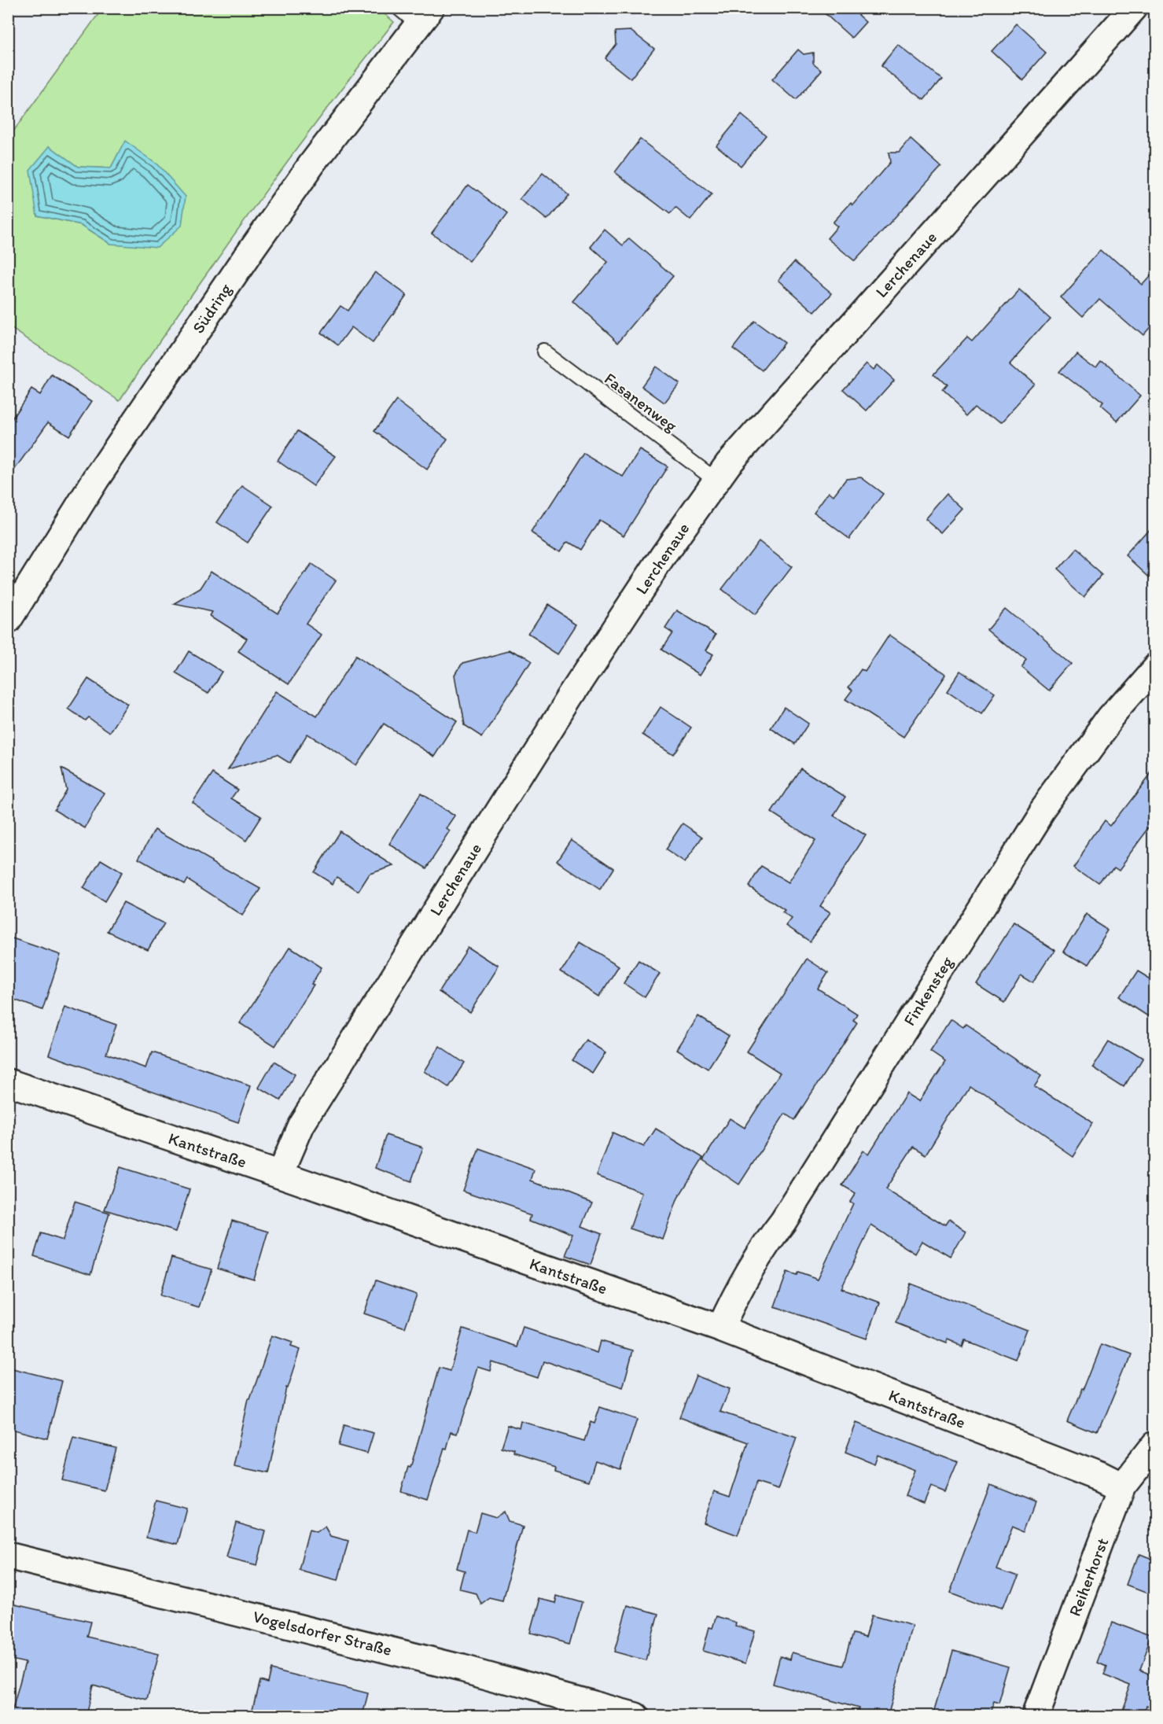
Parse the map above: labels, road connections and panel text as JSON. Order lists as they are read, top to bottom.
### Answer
{
  "streets": {
    "street": [
      "Lerchenaue",
      "Südring",
      "Finkensteg",
      "Kantstraße",
      "Reiherhorst",
      "Vogelsdorfer Straße"
    ],
    "lane": ["Fasanenweg"]
  },
  "crossings": [
    ["Lerchenaue", "Fasanenweg"],
    ["Lerchenaue", "Kantstraße"],
    ["Finkensteg", "Kantstraße"],
    ["Kantstraße", "Reiherhorst"]
  ]
}
